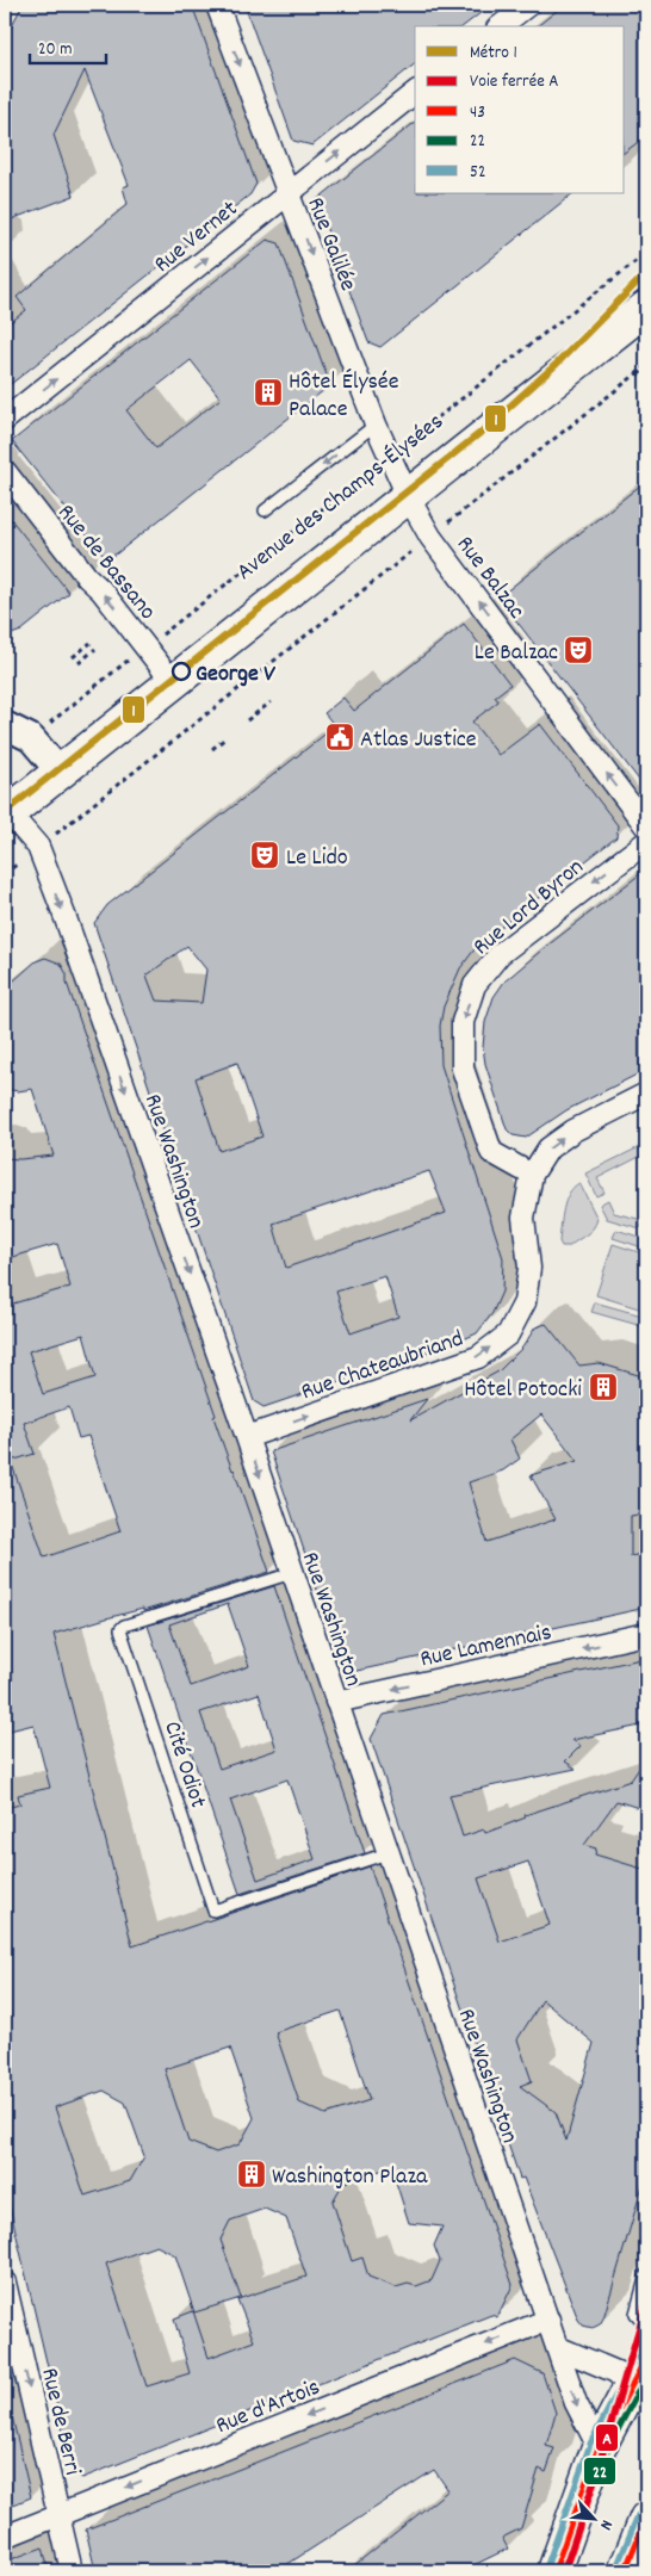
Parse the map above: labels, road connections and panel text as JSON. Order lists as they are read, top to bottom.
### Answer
{
  "streets": {
    "main road": ["Avenue des Champs-Élysées"],
    "street": [
      "Rue Vernet",
      "Rue Galilée",
      "Rue de Bassano",
      "Rue Balzac",
      "Rue Lord Byron",
      "Rue Washington",
      "Rue Chateaubriand",
      "Rue Lamennais",
      "Rue d'Artois",
      "Rue de Berri"
    ],
    "lane": ["Cité Odiot"]
  },
  "crossings": [
    ["Rue Vernet", "Rue Galilée"],
    ["Rue Galilée", "Avenue des Champs-Élysées"],
    ["Rue Galilée", "Rue Balzac"],
    ["Avenue des Champs-Élysées", "Rue de Bassano"],
    ["Avenue des Champs-Élysées", "Rue Balzac"],
    ["Avenue des Champs-Élysées", "Rue Washington"],
    ["Rue Lord Byron", "Rue Chateaubriand"],
    ["Rue Washington", "Rue Chateaubriand"],
    ["Rue Washington", "Rue Lamennais"],
    ["Rue Washington", "Cité Odiot"],
    ["Rue Washington", "Rue d'Artois"],
    ["Rue d'Artois", "Rue de Berri"]
  ],
  "one_way": [
    "Rue Vernet",
    "Rue Galilée",
    "Rue de Bassano",
    "Rue Balzac",
    "Rue Washington",
    "Rue Chateaubriand",
    "Rue Lamennais",
    "Rue d'Artois",
    "Rue de Berri"
  ],
  "places": {
    "building": ["Hôtel Élysée Palace", "Hôtel Potocki", "Washington Plaza"],
    "theatre": ["Le Balzac", "Le Lido"],
    "other": ["George V"],
    "public building": ["Atlas Justice"]
  },
  "lines": [
    "metro line 1",
    "rail line A",
    "transit line 52",
    "transit line 43",
    "transit line 22"
  ],
  "legend": [
    "Métro 1",
    "Voie ferrée A",
    "43",
    "22",
    "52"
  ],
  "scale_bar": "20 m",
  "north": "bottom right"
}
